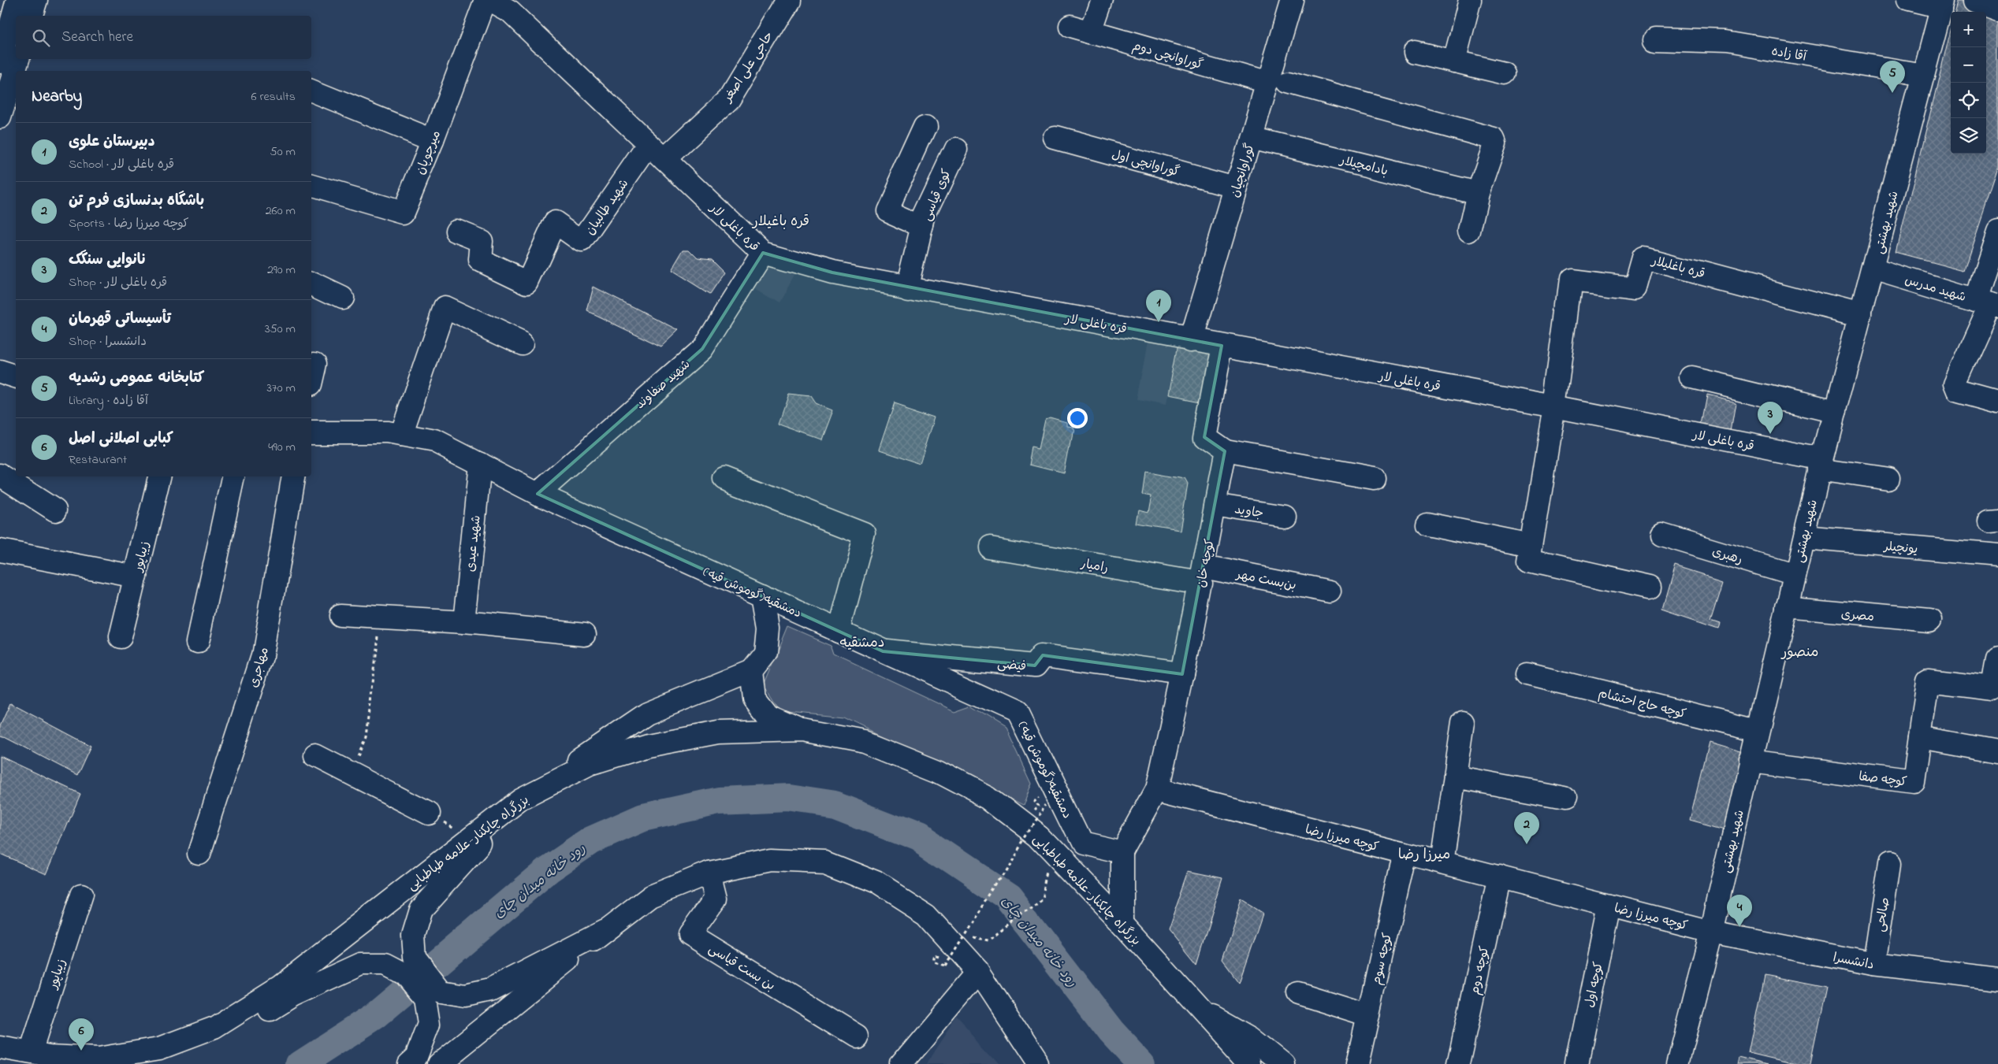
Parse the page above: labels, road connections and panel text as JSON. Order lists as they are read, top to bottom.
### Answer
{
  "streets": {
    "main road": [
      "آقا زاده",
      "گوراوانچی دوم",
      "حاجی علی اصغر",
      "میرچوپان",
      "گوراوانچی اول",
      "بادامچیلار",
      "گوراوانچیان",
      "کوی قیاسی",
      "شهید طالبیان",
      "شهید بهشتى",
      "قره باغلی لار",
      "قره باغلیلار",
      "شهید مدرس",
      "شهید صفاوند",
      "جاوید",
      "شهید عیدی",
      "یونچیلر",
      "رهبری",
      "زیباپور",
      "کوچه خان",
      "رامیار",
      "بن‌بست مهر",
      "دمشقیه(گوموش قیه)",
      "مصری",
      "فیضی",
      "مهاجری",
      "کوچه حاج احتشام",
      "کوچه صفا",
      "کوچه میرزا رضا",
      "بزرگراه چایکنار-علامه طباطبایی",
      "صالحی",
      "کوچه سوم",
      "دانشسرا",
      "بن بست قیاسی",
      "کوچه دوم",
      "کوچه اول"
    ]
  },
  "crossings": [
    ["آقا زاده", "شهید بهشتى"],
    ["گوراوانچی دوم", "گوراوانچیان"],
    ["حاجی علی اصغر", "قره باغلی لار"],
    ["گوراوانچی اول", "گوراوانچیان"],
    ["بادامچیلار", "گوراوانچیان"],
    ["گوراوانچیان", "قره باغلی لار"],
    ["کوی قیاسی", "قره باغلی لار"],
    ["شهید طالبیان", "قره باغلی لار"],
    ["شهید بهشتى", "قره باغلی لار"],
    ["شهید بهشتى", "قره باغلیلار"],
    ["شهید بهشتى", "شهید مدرس"],
    ["شهید بهشتى", "یونچیلر"],
    ["شهید بهشتى", "رهبری"],
    ["شهید بهشتى", "مصری"],
    ["شهید بهشتى", "کوچه حاج احتشام"],
    ["شهید بهشتى", "کوچه صفا"],
    ["شهید بهشتى", "کوچه میرزا رضا"],
    ["شهید بهشتى", "دانشسرا"],
    ["قره باغلی لار", "قره باغلیلار"],
    ["قره باغلی لار", "شهید صفاوند"],
    ["شهید صفاوند", "دمشقیه(گوموش قیه)"],
    ["جاوید", "کوچه خان"],
    ["شهید عیدی", "دمشقیه(گوموش قیه)"],
    ["زیباپور", "بزرگراه چایکنار-علامه طباطبایی"],
    ["کوچه خان", "رامیار"],
    ["کوچه خان", "بن‌بست مهر"],
    ["کوچه خان", "فیضی"],
    ["کوچه خان", "کوچه میرزا رضا"],
    ["رامیار", "بن‌بست مهر"],
    ["دمشقیه(گوموش قیه)", "فیضی"],
    ["کوچه میرزا رضا", "کوچه سوم"],
    ["کوچه میرزا رضا", "دانشسرا"],
    ["کوچه میرزا رضا", "کوچه دوم"],
    ["کوچه میرزا رضا", "کوچه اول"],
    ["صالحی", "دانشسرا"]
  ],
  "districts": [
    "قره باغیلار",
    "دمشقیه",
    "منصور",
    "میرزا رضا"
  ],
  "water": ["رود خانه میدان چای"],
  "page": {
    "map_buttons": ["+", "−"],
    "search": "Search here",
    "pins": [
      "5",
      "1",
      "3",
      "2",
      "4",
      "6"
    ],
    "heading": ["Nearby", "6 results"],
    "list": [
      {
        "mark": "1",
        "name": "دبیرستان علوی",
        "note": "School · قره باغلی لار",
        "value": "50 m"
      },
      {
        "mark": "2",
        "name": "باشگاه بدنسازی فرم تن",
        "note": "Sports · کوچه میرزا رضا",
        "value": "260 m"
      },
      {
        "mark": "3",
        "name": "نانوایی سنگک",
        "note": "Shop · قره باغلی لار",
        "value": "290 m"
      },
      {
        "mark": "4",
        "name": "تأسیساتی قهرمان",
        "note": "Shop · دانشسرا",
        "value": "350 m"
      },
      {
        "mark": "5",
        "name": "کتابخانه عمومی رشدیه",
        "note": "Library · آقا زاده",
        "value": "370 m"
      },
      {
        "mark": "6",
        "name": "کبابی اصلانی اصل",
        "note": "Restaurant",
        "value": "490 m"
      }
    ]
  }
}
